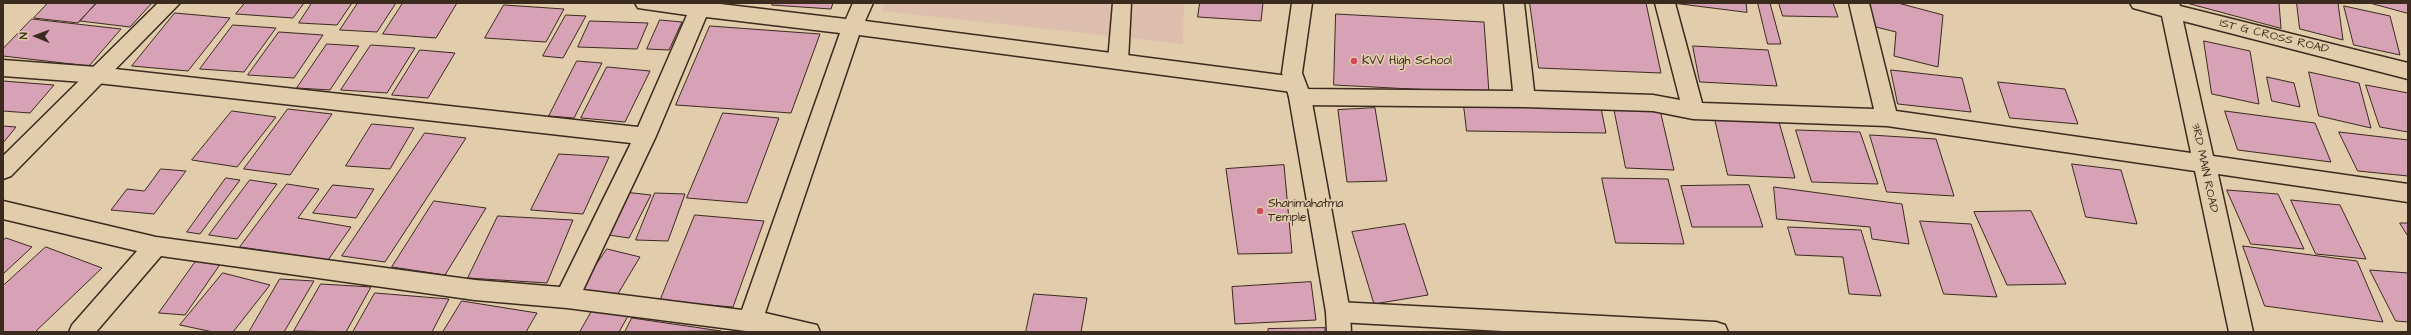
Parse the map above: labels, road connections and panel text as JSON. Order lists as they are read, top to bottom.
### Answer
{
  "streets": {
    "street": ["1ST G CROSS ROAD", "3RD MAIN ROAD"]
  },
  "crossings": [
    ["1ST G CROSS ROAD", "3RD MAIN ROAD"]
  ],
  "places": ["KVV High School", "Shanimahatma Temple"],
  "north": "left"
}
